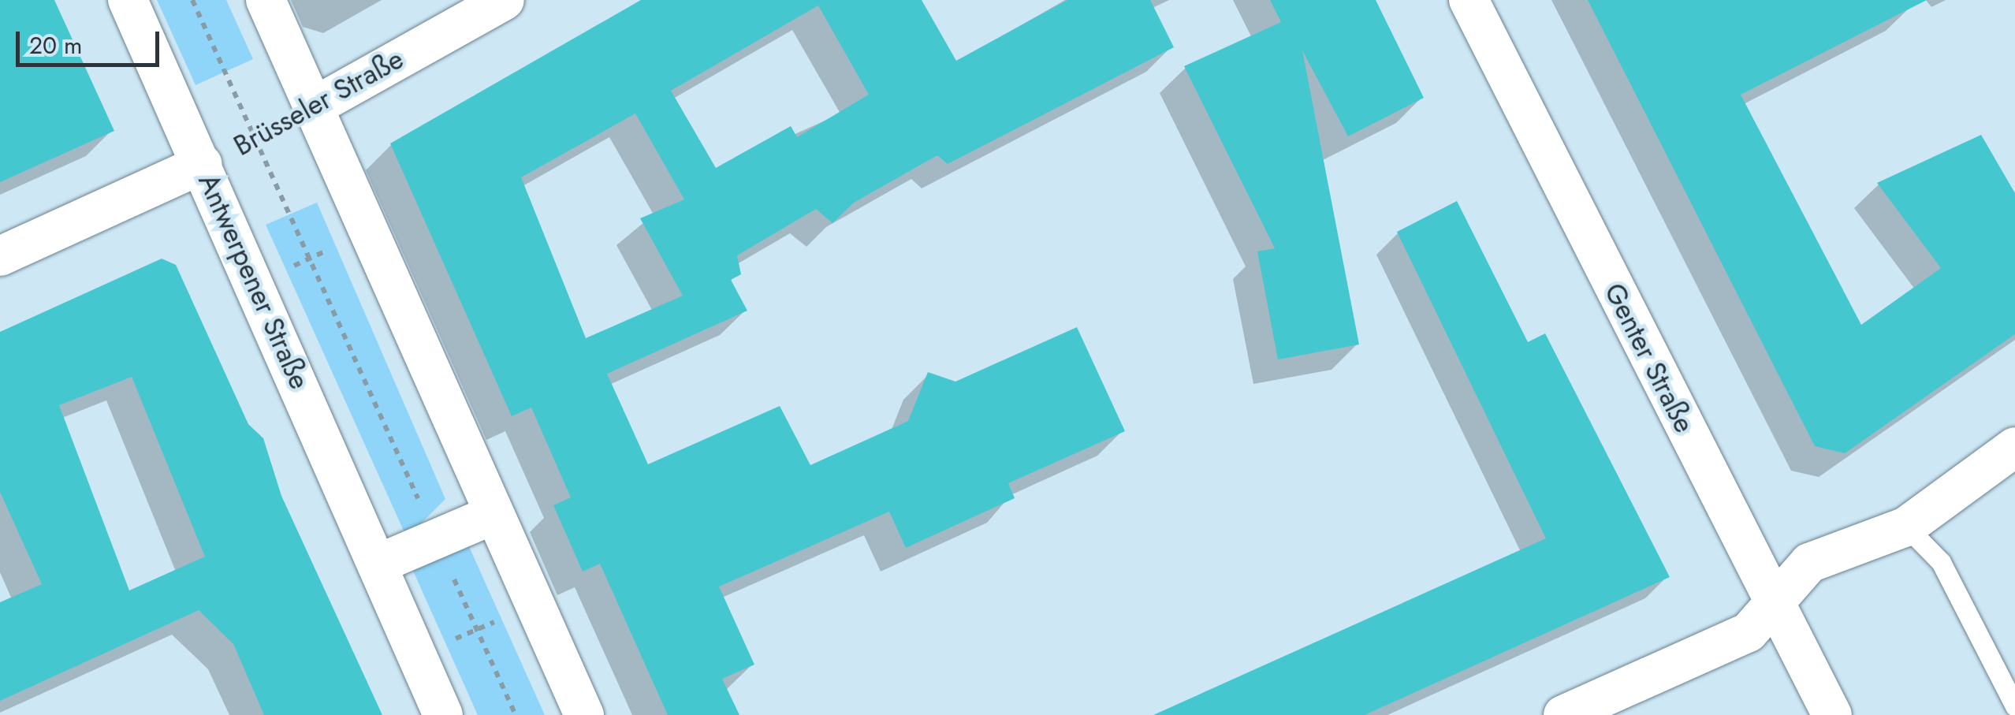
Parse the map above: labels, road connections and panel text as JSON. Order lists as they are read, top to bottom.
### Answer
{
  "streets": {
    "street": ["Brüsseler Straße", "Antwerpener Straße", "Genter Straße"]
  },
  "crossings": [
    ["Brüsseler Straße", "Antwerpener Straße"]
  ],
  "scale_bar": "20 m"
}
